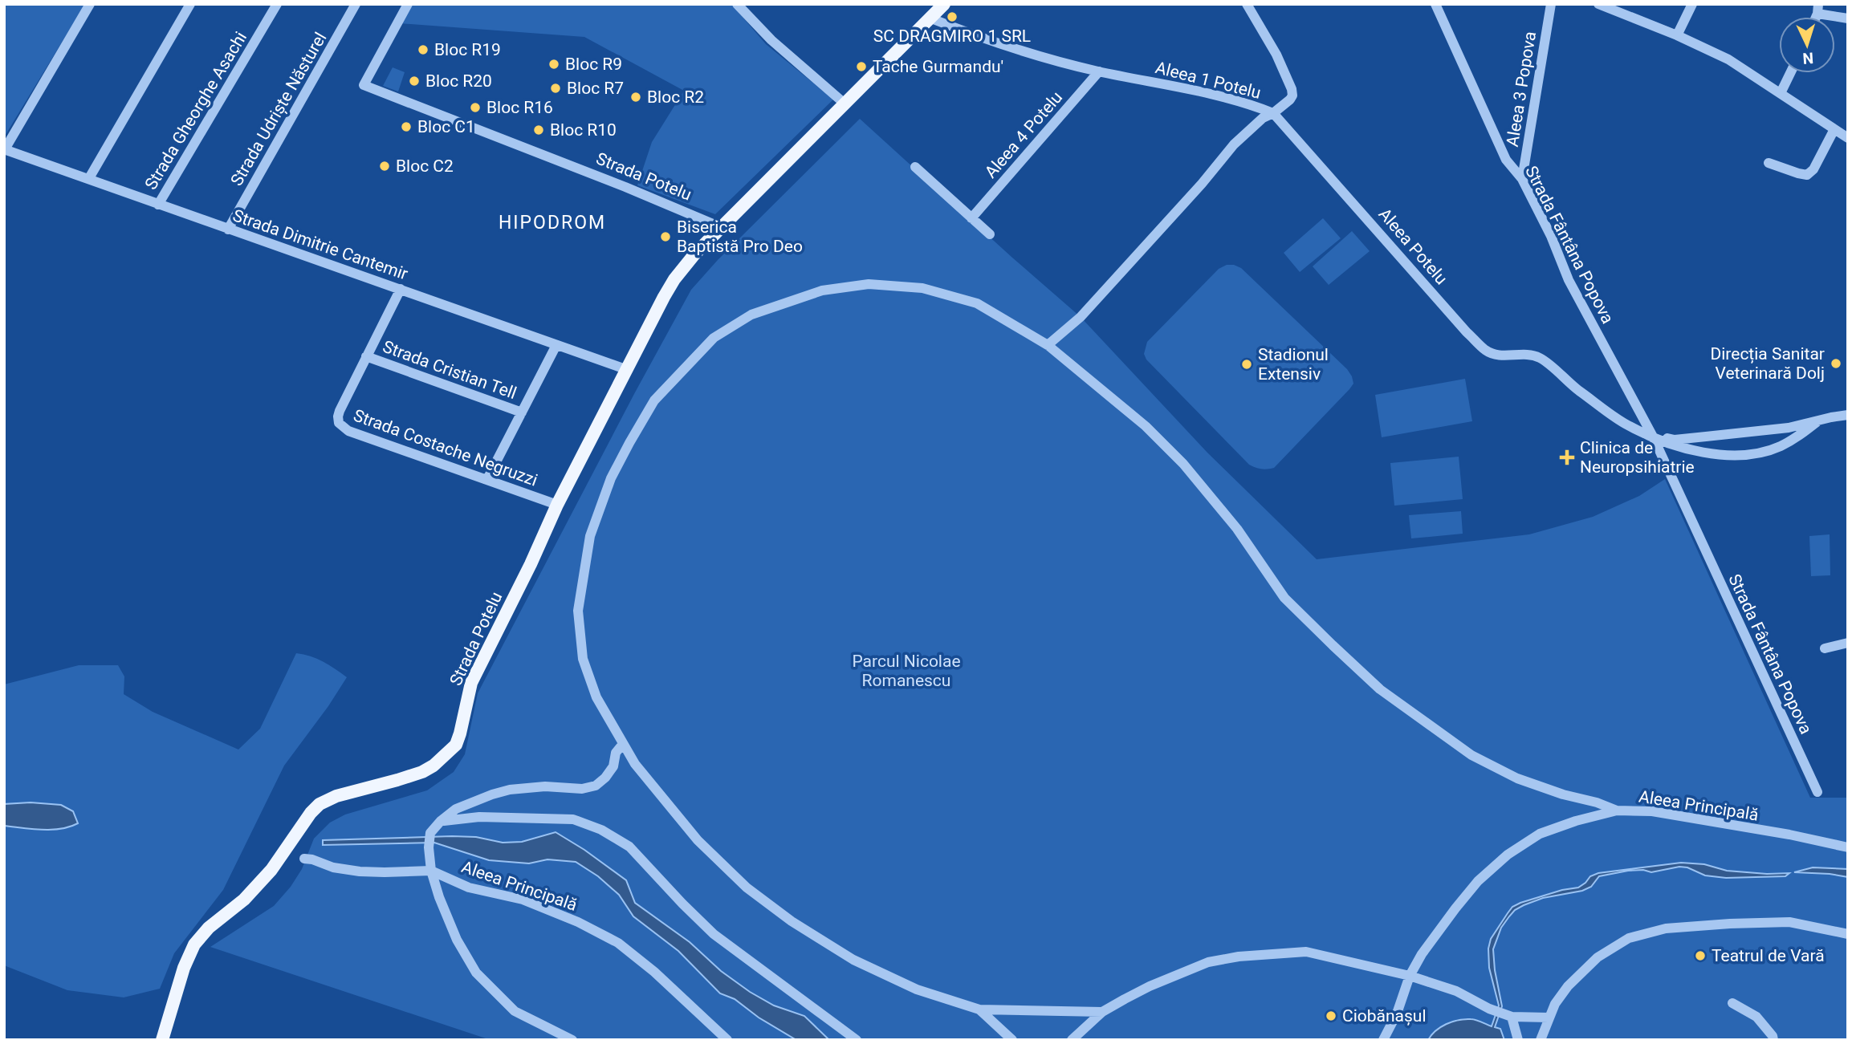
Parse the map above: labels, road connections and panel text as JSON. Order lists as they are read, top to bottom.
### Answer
{
  "streets": {
    "main road": ["Strada Potelu"],
    "street": [
      "Aleea 1 Potelu",
      "Aleea 3 Popova",
      "Strada Udriște Năsturel",
      "Strada Gheorghe Asachi",
      "Aleea 4 Potelu",
      "Strada Dimitrie Cantemir",
      "Strada Fântâna Popova",
      "Aleea Potelu",
      "Strada Cristian Tell",
      "Strada Costache Negruzzi",
      "Aleea Principală"
    ]
  },
  "crossings": [
    ["Aleea 1 Potelu", "Aleea 4 Potelu"],
    ["Aleea 1 Potelu", "Strada Potelu"],
    ["Aleea 1 Potelu", "Aleea Potelu"],
    ["Aleea 3 Popova", "Strada Fântâna Popova"],
    ["Strada Udriște Năsturel", "Strada Dimitrie Cantemir"],
    ["Strada Gheorghe Asachi", "Strada Dimitrie Cantemir"],
    ["Strada Potelu", "Strada Dimitrie Cantemir"],
    ["Strada Potelu", "Strada Costache Negruzzi"],
    ["Strada Dimitrie Cantemir", "Strada Costache Negruzzi"],
    ["Strada Fântâna Popova", "Aleea Potelu"],
    ["Strada Cristian Tell", "Strada Costache Negruzzi"]
  ],
  "districts": ["HIPODROM"],
  "parks": ["Parcul Nicolae Romanescu"],
  "places": {
    "other": [
      "SC DRAGMIRO 1 SRL",
      "Bloc R19",
      "Bloc R9",
      "Tache Gurmandu'",
      "Bloc R20",
      "Bloc R7",
      "Bloc R2",
      "Bloc R16",
      "Bloc C1",
      "Bloc R10",
      "Bloc C2",
      "Biserica Baptistă Pro Deo",
      "Direcția Sanitar Veterinară Dolj",
      "Stadionul Extensiv",
      "Teatrul de Vară",
      "Ciobănașul"
    ],
    "health": ["Clinica de Neuropsihiatrie"]
  },
  "north": "bottom"
}
